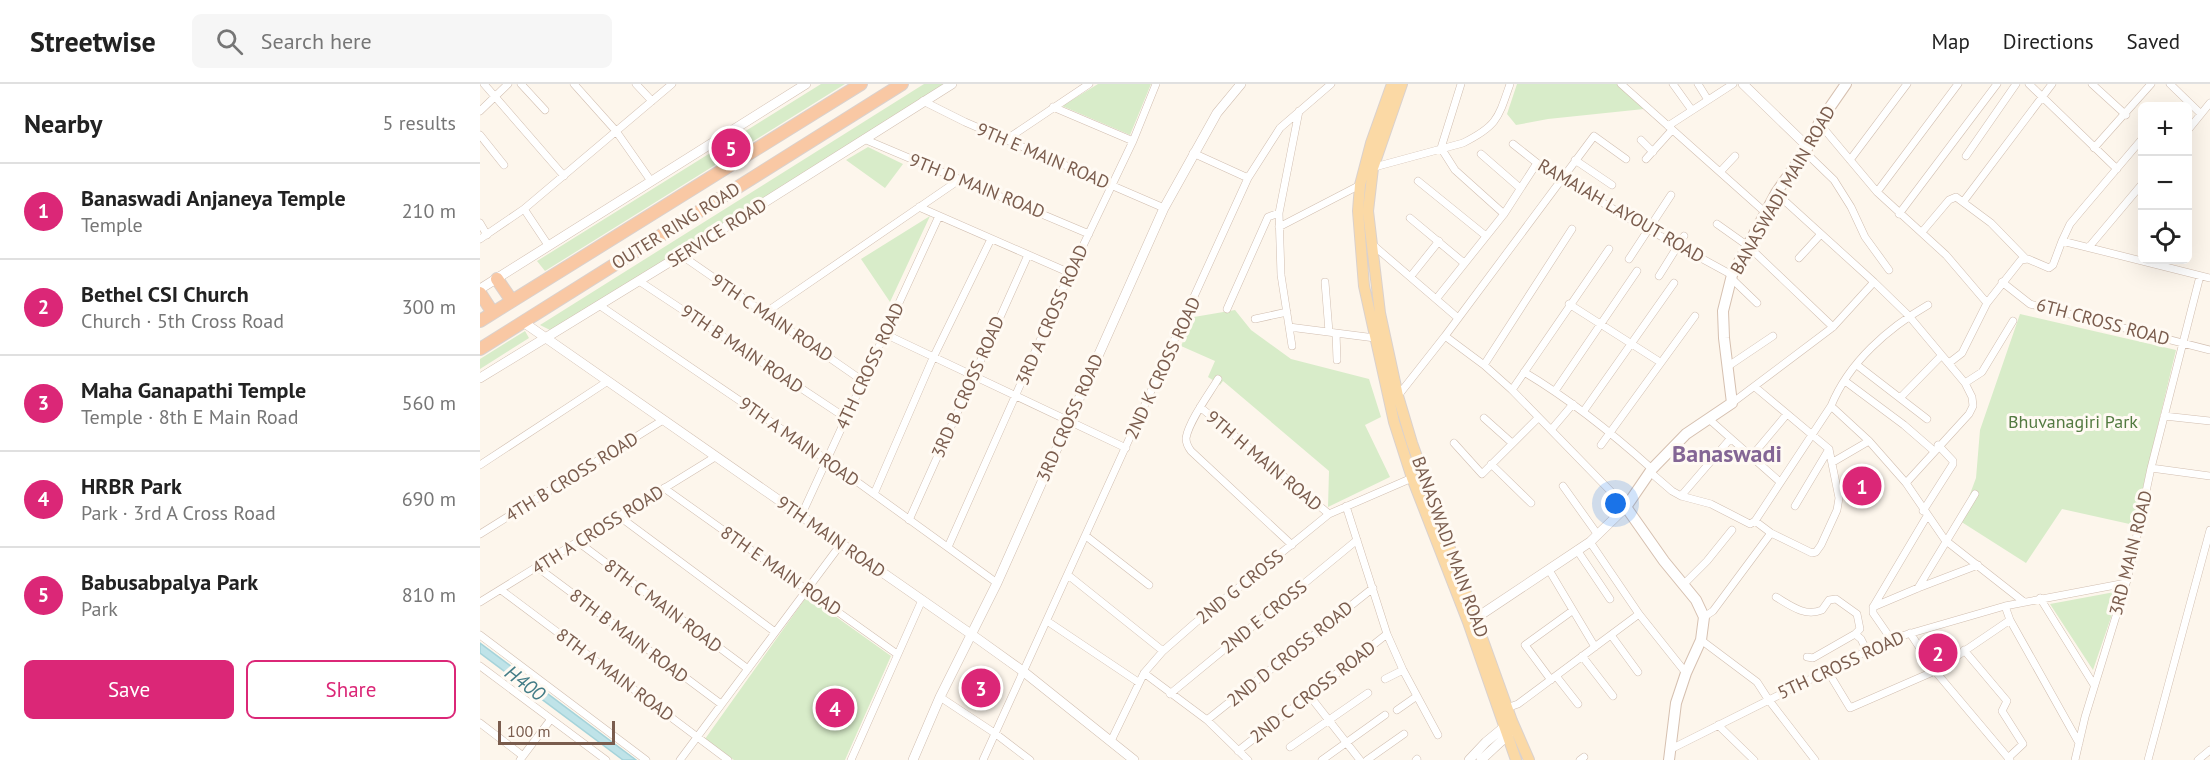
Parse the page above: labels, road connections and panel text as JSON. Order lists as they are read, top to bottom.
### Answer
{
  "streets": {
    "highway": ["OUTER RING ROAD"],
    "main road": ["BANASWADI MAIN ROAD"],
    "street": [
      "9TH E MAIN ROAD",
      "9TH D MAIN ROAD",
      "RAMAIAH LAYOUT ROAD",
      "SERVICE ROAD",
      "3RD A CROSS ROAD",
      "9TH C MAIN ROAD",
      "6TH CROSS ROAD",
      "9TH B MAIN ROAD",
      "4TH CROSS ROAD",
      "2ND K CROSS ROAD",
      "3RD B CROSS ROAD",
      "3RD CROSS ROAD",
      "9TH A MAIN ROAD",
      "9TH H MAIN ROAD",
      "4TH B CROSS ROAD",
      "4TH A CROSS ROAD",
      "9TH MAIN ROAD",
      "3RD MAIN ROAD",
      "8TH E MAIN ROAD",
      "2ND G CROSS",
      "8TH C MAIN ROAD",
      "2ND E CROSS",
      "8TH B MAIN ROAD",
      "2ND D CROSS ROAD",
      "5TH CROSS ROAD",
      "8TH A MAIN ROAD",
      "2ND C CROSS ROAD"
    ]
  },
  "crossings": [
    ["9TH E MAIN ROAD", "SERVICE ROAD"],
    ["9TH E MAIN ROAD", "3RD A CROSS ROAD"],
    ["9TH E MAIN ROAD", "3RD CROSS ROAD"],
    ["9TH D MAIN ROAD", "SERVICE ROAD"],
    ["9TH D MAIN ROAD", "3RD A CROSS ROAD"],
    ["BANASWADI MAIN ROAD", "RAMAIAH LAYOUT ROAD"],
    ["BANASWADI MAIN ROAD", "2ND G CROSS"],
    ["OUTER RING ROAD", "9TH MAIN ROAD"],
    ["SERVICE ROAD", "9TH C MAIN ROAD"],
    ["SERVICE ROAD", "9TH B MAIN ROAD"],
    ["SERVICE ROAD", "9TH A MAIN ROAD"],
    ["SERVICE ROAD", "9TH MAIN ROAD"],
    ["3RD A CROSS ROAD", "9TH A MAIN ROAD"],
    ["9TH C MAIN ROAD", "4TH CROSS ROAD"],
    ["6TH CROSS ROAD", "3RD MAIN ROAD"],
    ["9TH B MAIN ROAD", "4TH CROSS ROAD"],
    ["4TH CROSS ROAD", "9TH A MAIN ROAD"],
    ["4TH CROSS ROAD", "9TH MAIN ROAD"],
    ["2ND K CROSS ROAD", "9TH MAIN ROAD"],
    ["3RD B CROSS ROAD", "9TH A MAIN ROAD"],
    ["3RD CROSS ROAD", "9TH A MAIN ROAD"],
    ["3RD CROSS ROAD", "9TH MAIN ROAD"],
    ["9TH H MAIN ROAD", "2ND G CROSS"],
    ["4TH B CROSS ROAD", "9TH MAIN ROAD"],
    ["4TH A CROSS ROAD", "9TH MAIN ROAD"],
    ["4TH A CROSS ROAD", "8TH E MAIN ROAD"],
    ["4TH A CROSS ROAD", "8TH C MAIN ROAD"],
    ["4TH A CROSS ROAD", "8TH B MAIN ROAD"],
    ["4TH A CROSS ROAD", "8TH A MAIN ROAD"],
    ["9TH MAIN ROAD", "2ND G CROSS"],
    ["3RD MAIN ROAD", "5TH CROSS ROAD"]
  ],
  "districts": ["Banaswadi"],
  "water": ["H400"],
  "parks": ["Bhuvanagiri Park"],
  "scale_bar": "100 m",
  "page": {
    "header": "Streetwise",
    "search": "Search here",
    "nav": ["Map", "Directions", "Saved"],
    "heading": ["Nearby", "5 results"],
    "map_buttons": ["+", "−"],
    "pins": [
      "5",
      "1",
      "2",
      "3",
      "4"
    ],
    "list": [
      {
        "mark": "1",
        "name": "Banaswadi Anjaneya Temple",
        "note": "Temple",
        "value": "210 m"
      },
      {
        "mark": "2",
        "name": "Bethel CSI Church",
        "note": "Church · 5th Cross Road",
        "value": "300 m"
      },
      {
        "mark": "3",
        "name": "Maha Ganapathi Temple",
        "note": "Temple · 8th E Main Road",
        "value": "560 m"
      },
      {
        "mark": "4",
        "name": "HRBR Park",
        "note": "Park · 3rd A Cross Road",
        "value": "690 m"
      },
      {
        "mark": "5",
        "name": "Babusabpalya Park",
        "note": "Park",
        "value": "810 m"
      }
    ],
    "buttons": ["Save", "Share"],
    "scale": "100 m"
  }
}
